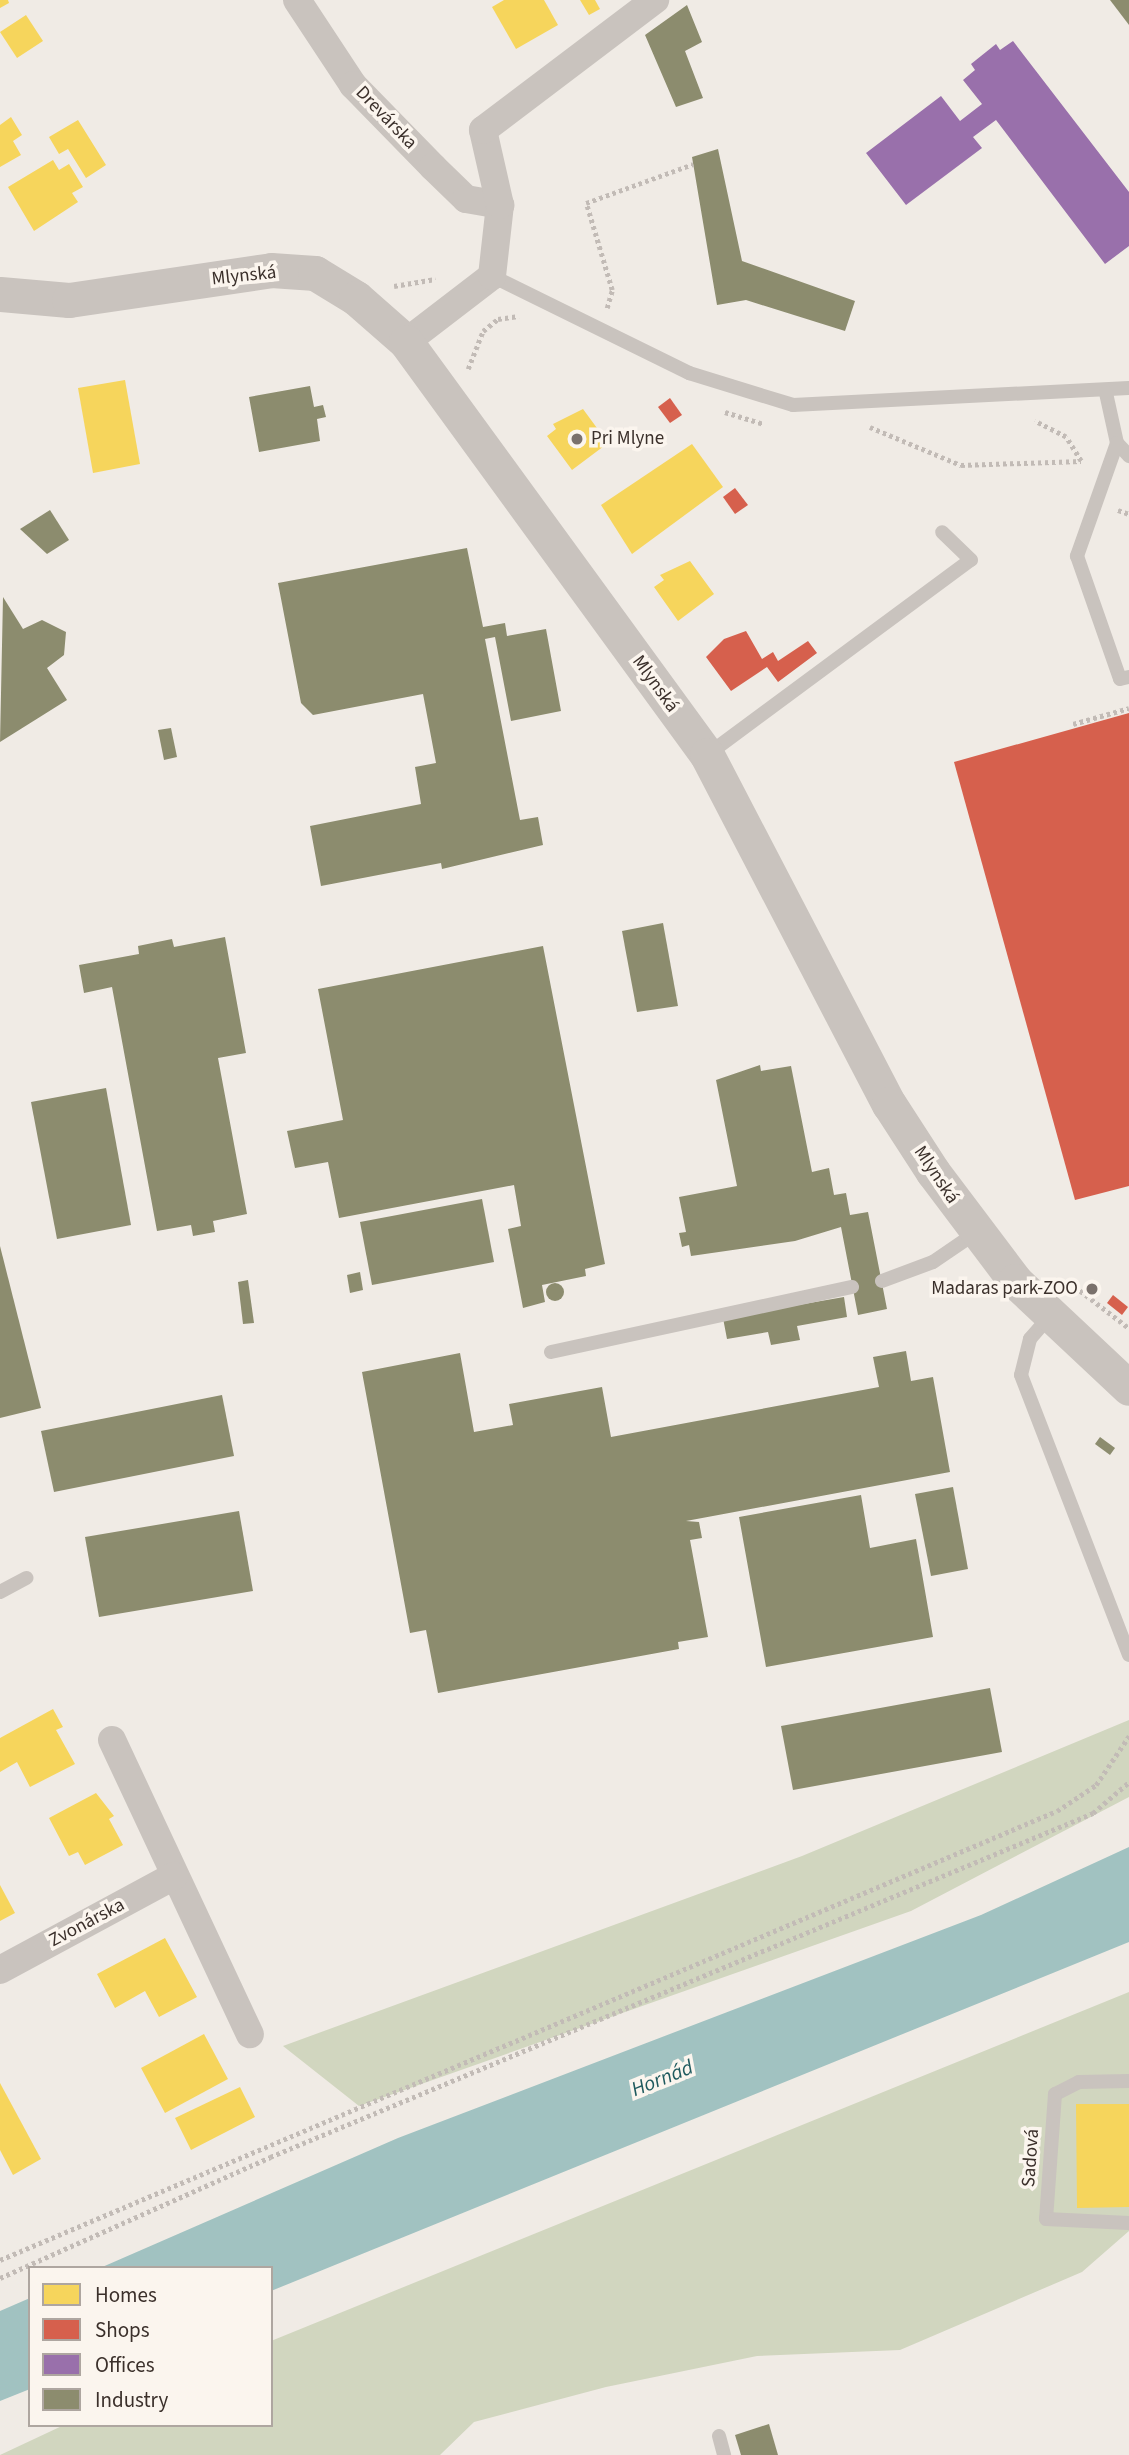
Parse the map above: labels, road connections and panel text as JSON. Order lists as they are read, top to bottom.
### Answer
{
  "streets": {
    "street": ["Drevárska", "Mlynská", "Zvonárska"],
    "lane": ["Sadová"]
  },
  "water": ["Hornád"],
  "places": ["Pri Mlyne", "Madaras park-ZOO"],
  "legend": [
    "Homes",
    "Shops",
    "Offices",
    "Industry"
  ]
}
